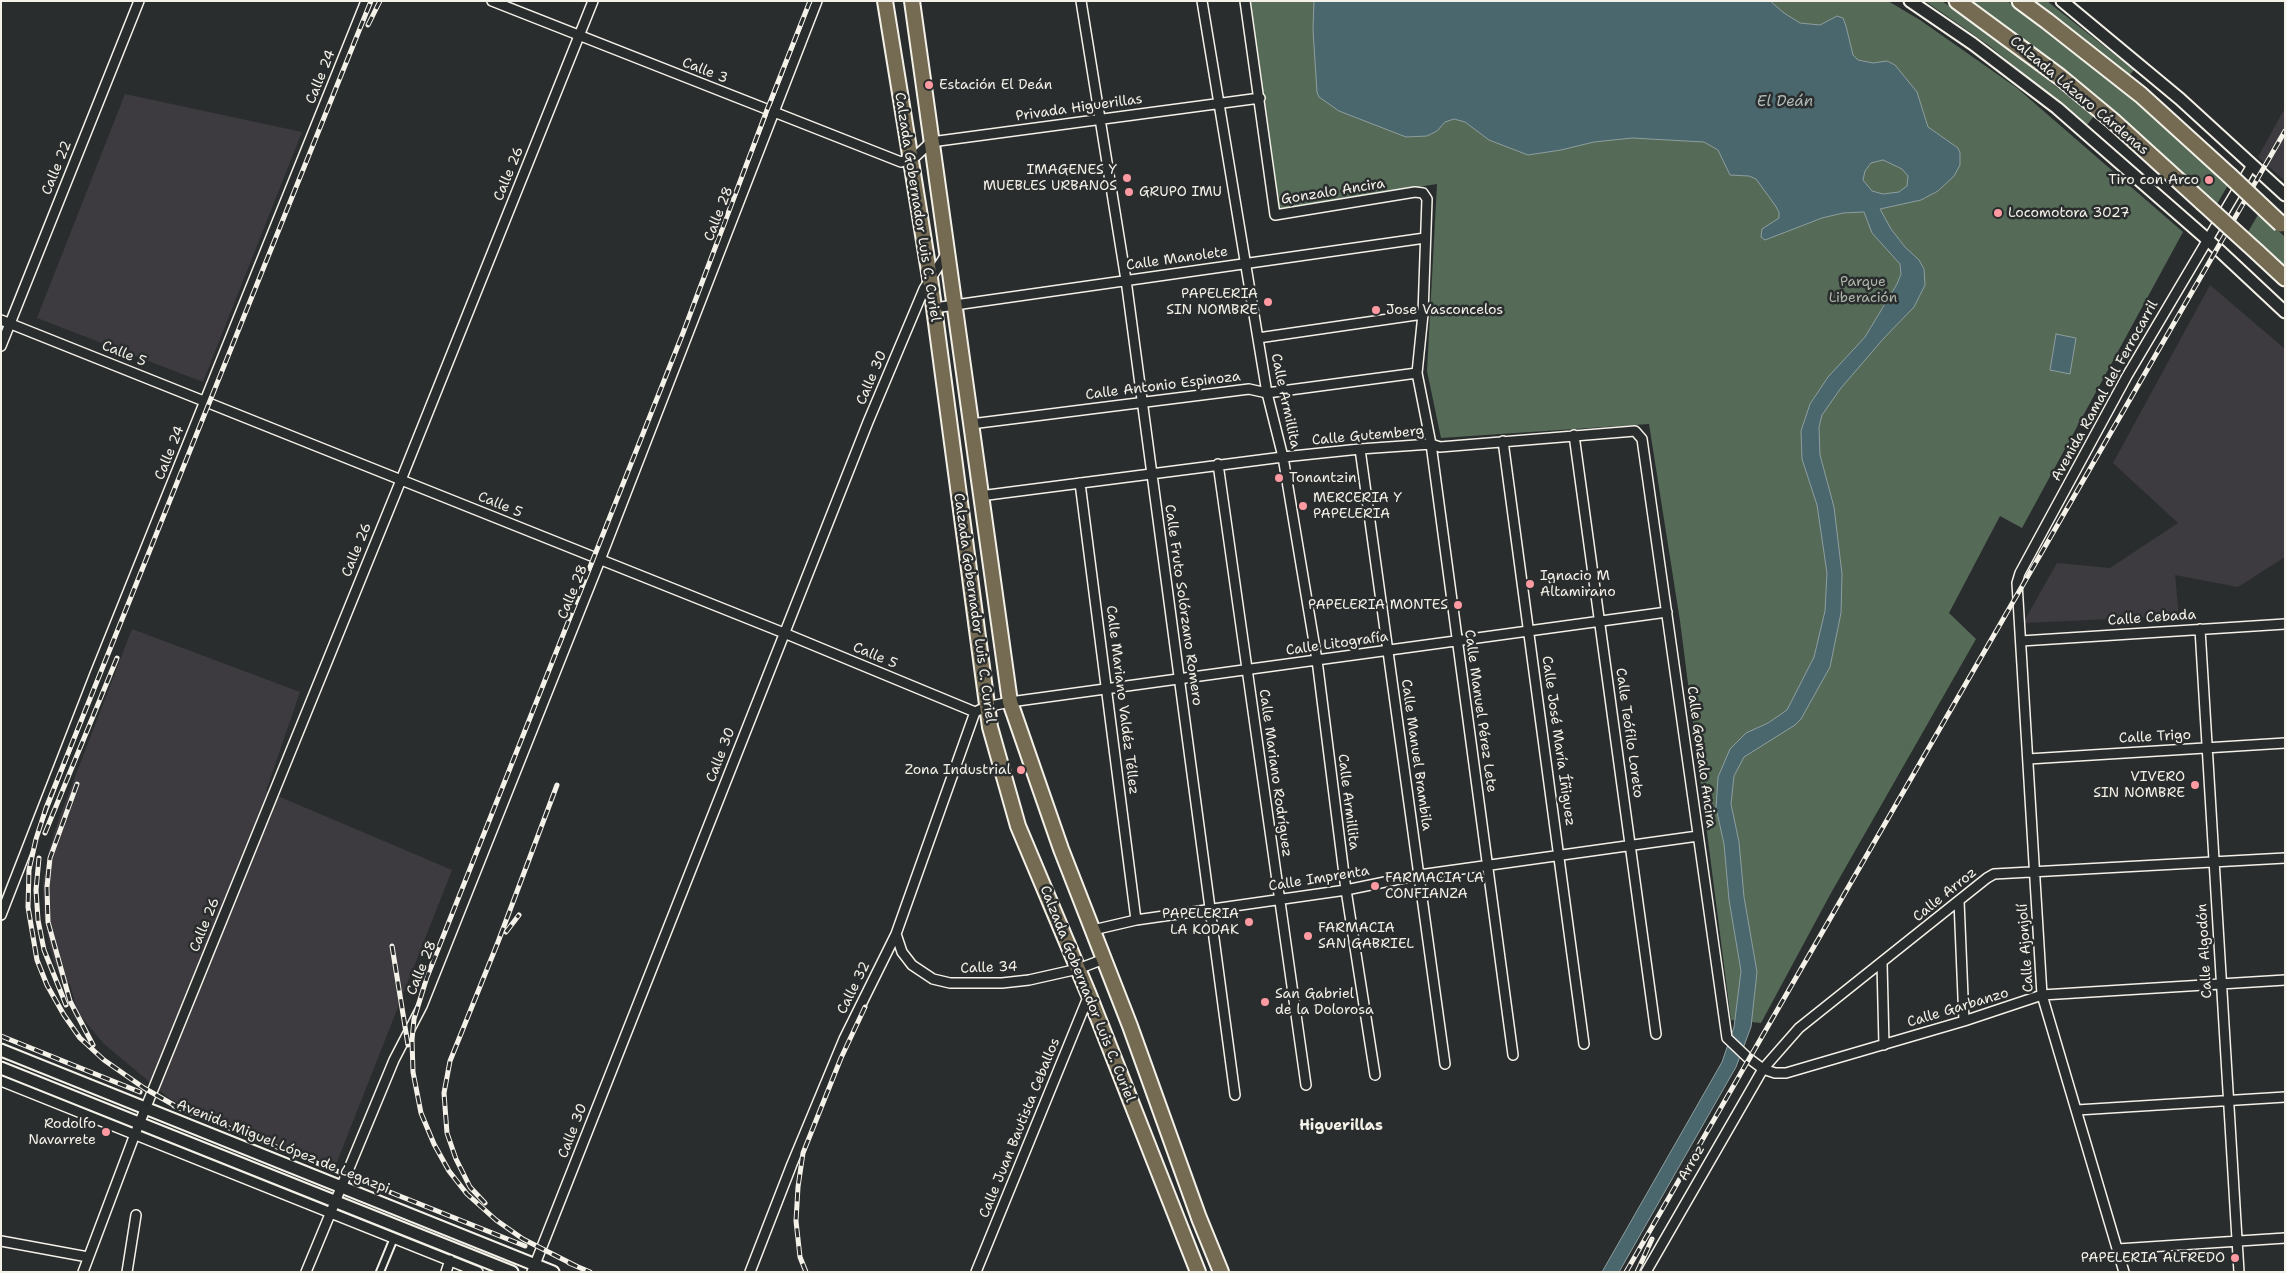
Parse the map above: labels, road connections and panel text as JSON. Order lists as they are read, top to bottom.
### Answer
{
  "streets": {
    "highway": ["Calzada Lázaro Cárdenas"],
    "main road": ["Calzada Gobernador Luis C. Curiel", "Avenida Miguel López de Legazpi"],
    "street": [
      "Calle 3",
      "Calle 24",
      "Privada Higuerillas",
      "Calle 22",
      "Calle 26",
      "Gonzalo Ancira",
      "Calle 28",
      "Calle Manolete",
      "Calle 5",
      "Calle 30",
      "Calle Antonio Espinoza",
      "Avenida Ramal del Ferrocarril",
      "Calle Armillita",
      "Calle Gutemberg",
      "Calle Fruto Solórzano Romero",
      "Calle Cebada",
      "Calle Litografía",
      "Calle Mariano Valdéz Téllez",
      "Calle Manuel Pérez Lete",
      "Calle Teófilo Loreto",
      "Calle Trigo",
      "Calle José María Íñiguez",
      "Calle Manuel Brambila",
      "Calle Gonzalo Ancira",
      "Calle Mariano Rodríguez",
      "Calle Imprenta",
      "Calle Arroz",
      "Calle Ajonjolí",
      "Calle Algodón",
      "Calle 34",
      "Calle 32",
      "Calle Garbanzo",
      "Calle Juan Bautista Ceballos",
      "Arroz"
    ]
  },
  "crossings": [
    ["Calle 3", "Calle 26"],
    ["Calle 3", "Calzada Gobernador Luis C. Curiel"],
    ["Calle 3", "Calle 28"],
    ["Calle 24", "Calle 5"],
    ["Calzada Lázaro Cárdenas", "Avenida Ramal del Ferrocarril"],
    ["Privada Higuerillas", "Gonzalo Ancira"],
    ["Privada Higuerillas", "Calzada Gobernador Luis C. Curiel"],
    ["Privada Higuerillas", "Calle Armillita"],
    ["Privada Higuerillas", "Calle Fruto Solórzano Romero"],
    ["Calle 22", "Calle 5"],
    ["Calle 26", "Calle 5"],
    ["Calle 26", "Avenida Miguel López de Legazpi"],
    ["Gonzalo Ancira", "Calle Manuel Pérez Lete"],
    ["Calzada Gobernador Luis C. Curiel", "Calle Manolete"],
    ["Calzada Gobernador Luis C. Curiel", "Calle 5"],
    ["Calzada Gobernador Luis C. Curiel", "Calle 30"],
    ["Calzada Gobernador Luis C. Curiel", "Calle Antonio Espinoza"],
    ["Calzada Gobernador Luis C. Curiel", "Calle Gutemberg"],
    ["Calzada Gobernador Luis C. Curiel", "Calle Litografía"],
    ["Calzada Gobernador Luis C. Curiel", "Calle Imprenta"],
    ["Calzada Gobernador Luis C. Curiel", "Calle 34"],
    ["Calzada Gobernador Luis C. Curiel", "Calle 32"],
    ["Calzada Gobernador Luis C. Curiel", "Calle Juan Bautista Ceballos"],
    ["Calle 28", "Calle 5"],
    ["Calle 28", "Avenida Miguel López de Legazpi"],
    ["Calle Manolete", "Calle Armillita"],
    ["Calle Manolete", "Calle Fruto Solórzano Romero"],
    ["Calle Manolete", "Calle Manuel Pérez Lete"],
    ["Calle 5", "Calle 30"],
    ["Calle 5", "Calle Litografía"],
    ["Calle 5", "Calle 32"],
    ["Calle 30", "Avenida Miguel López de Legazpi"],
    ["Calle Antonio Espinoza", "Calle Armillita"],
    ["Calle Antonio Espinoza", "Calle Fruto Solórzano Romero"],
    ["Calle Antonio Espinoza", "Calle Manuel Pérez Lete"],
    ["Avenida Ramal del Ferrocarril", "Calle Cebada"],
    ["Avenida Ramal del Ferrocarril", "Calle Ajonjolí"],
    ["Calle Armillita", "Calle Gutemberg"],
    ["Calle Armillita", "Calle Litografía"],
    ["Calle Armillita", "Calle Imprenta"],
    ["Calle Gutemberg", "Calle Fruto Solórzano Romero"],
    ["Calle Gutemberg", "Calle Mariano Valdéz Téllez"],
    ["Calle Gutemberg", "Calle Manuel Pérez Lete"],
    ["Calle Gutemberg", "Calle Teófilo Loreto"],
    ["Calle Gutemberg", "Calle José María Íñiguez"],
    ["Calle Gutemberg", "Calle Manuel Brambila"],
    ["Calle Gutemberg", "Calle Gonzalo Ancira"],
    ["Calle Gutemberg", "Calle Mariano Rodríguez"],
    ["Calle Fruto Solórzano Romero", "Calle Litografía"],
    ["Calle Fruto Solórzano Romero", "Calle Imprenta"],
    ["Calle Cebada", "Calle Ajonjolí"],
    ["Calle Cebada", "Calle Algodón"],
    ["Calle Litografía", "Calle Mariano Valdéz Téllez"],
    ["Calle Litografía", "Calle Manuel Pérez Lete"],
    ["Calle Litografía", "Calle Teófilo Loreto"],
    ["Calle Litografía", "Calle José María Íñiguez"],
    ["Calle Litografía", "Calle Manuel Brambila"],
    ["Calle Litografía", "Calle Gonzalo Ancira"],
    ["Calle Litografía", "Calle Mariano Rodríguez"],
    ["Calle Litografía", "Calle 32"],
    ["Calle Mariano Valdéz Téllez", "Calle Imprenta"],
    ["Calle Manuel Pérez Lete", "Calle Imprenta"],
    ["Calle Teófilo Loreto", "Calle Imprenta"],
    ["Calle Trigo", "Calle Ajonjolí"],
    ["Calle Trigo", "Calle Algodón"],
    ["Calle José María Íñiguez", "Calle Imprenta"],
    ["Calle Manuel Brambila", "Calle Imprenta"],
    ["Calle Gonzalo Ancira", "Calle Imprenta"],
    ["Calle Gonzalo Ancira", "Calle Arroz"],
    ["Calle Gonzalo Ancira", "Calle Garbanzo"],
    ["Calle Gonzalo Ancira", "Arroz"],
    ["Calle Mariano Rodríguez", "Calle Imprenta"],
    ["Calle Arroz", "Calle Ajonjolí"],
    ["Calle Arroz", "Calle Algodón"],
    ["Calle Arroz", "Calle Garbanzo"],
    ["Calle Arroz", "Arroz"],
    ["Calle Ajonjolí", "Calle Garbanzo"],
    ["Calle Algodón", "Calle Garbanzo"],
    ["Calle 34", "Calle 32"],
    ["Calle Garbanzo", "Arroz"]
  ],
  "districts": ["Higuerillas"],
  "water": ["El Deán"],
  "parks": ["Parque Liberación"],
  "places": [
    "Estación El Deán",
    "IMAGENES Y MUEBLES URBANOS",
    "Tiro con Arco",
    "GRUPO IMU",
    "Locomotora 3027",
    "PAPELERIA SIN NOMBRE",
    "Jose Vasconcelos",
    "Tonantzin",
    "MERCERIA Y PAPELERIA",
    "Ignacio M Altamirano",
    "PAPELERIA MONTES",
    "Zona Industrial",
    "VIVERO SIN NOMBRE",
    "FARMACIA LA CONFIANZA",
    "PAPELERIA LA KODAK",
    "FARMACIA SAN GABRIEL",
    "San Gabriel de la Dolorosa",
    "Rodolfo Navarrete",
    "PAPELERIA ALFREDO"
  ]
}
